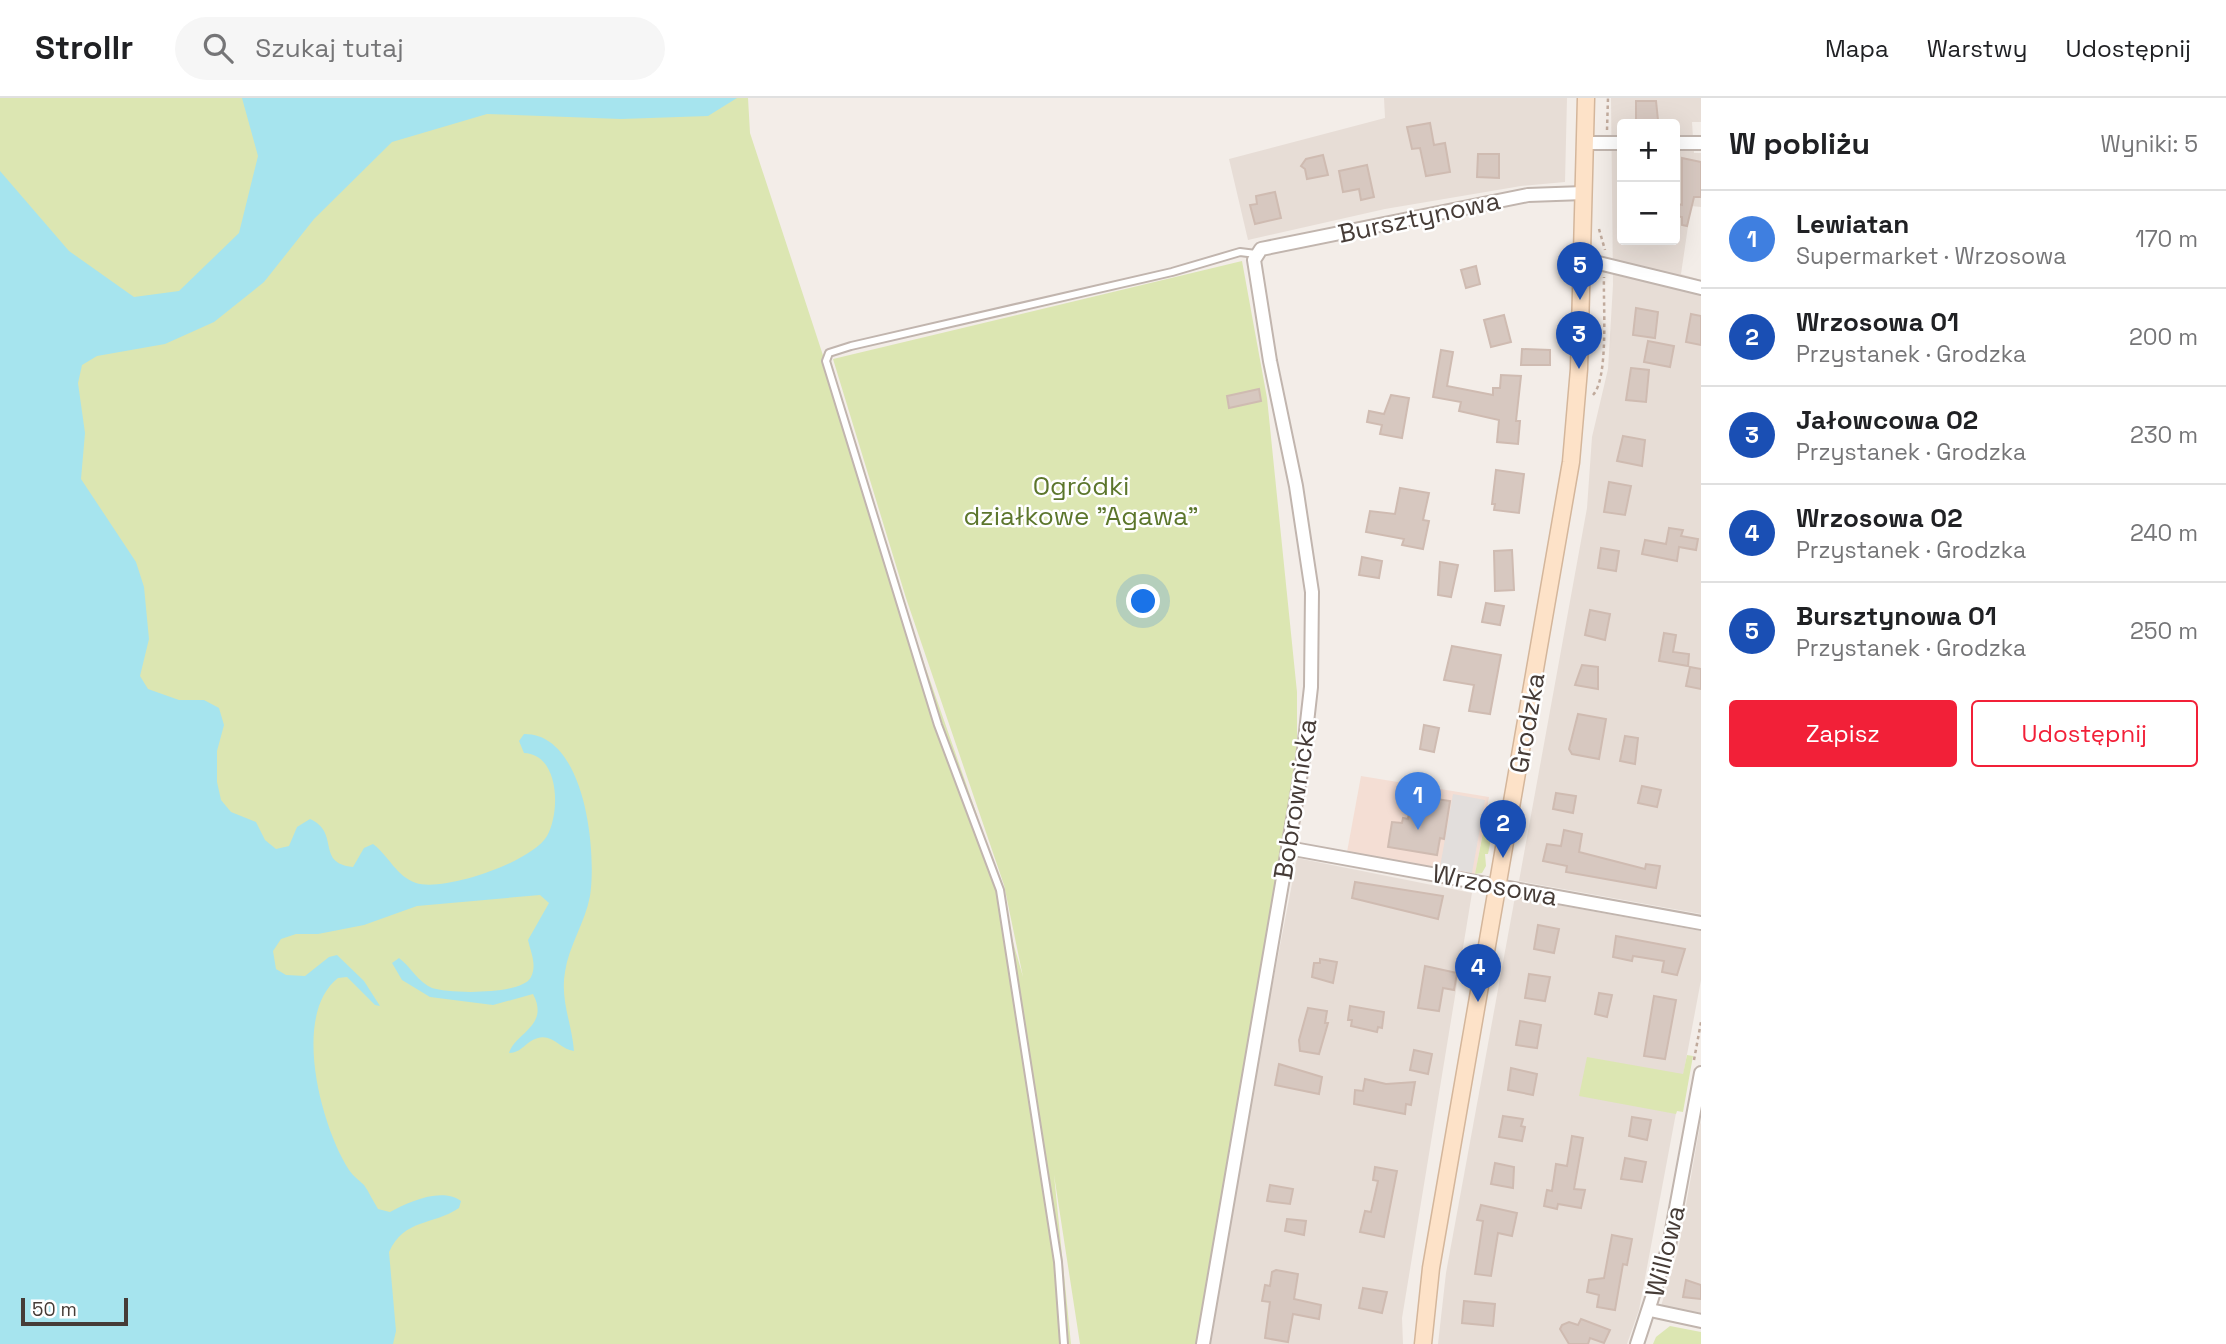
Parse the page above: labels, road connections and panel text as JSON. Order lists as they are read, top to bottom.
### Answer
{
  "streets": {
    "street": [
      "Bursztynowa",
      "Grodzka",
      "Bobrownicka",
      "Wrzosowa",
      "Willowa"
    ]
  },
  "crossings": [
    ["Bursztynowa", "Grodzka"],
    ["Bursztynowa", "Bobrownicka"],
    ["Grodzka", "Wrzosowa"],
    ["Bobrownicka", "Wrzosowa"]
  ],
  "parks": ["Ogródki działkowe \"Agawa\""],
  "scale_bar": "50 m",
  "page": {
    "header": "Strollr",
    "search": "Szukaj tutaj",
    "nav": ["Mapa", "Warstwy", "Udostępnij"],
    "heading": ["W pobliżu", "Wyniki: 5"],
    "map_buttons": ["+", "−"],
    "list": [
      {
        "mark": "1",
        "name": "Lewiatan",
        "note": "Supermarket · Wrzosowa",
        "value": "170 m"
      },
      {
        "mark": "2",
        "name": "Wrzosowa 01",
        "note": "Przystanek · Grodzka",
        "value": "200 m"
      },
      {
        "mark": "3",
        "name": "Jałowcowa 02",
        "note": "Przystanek · Grodzka",
        "value": "230 m"
      },
      {
        "mark": "4",
        "name": "Wrzosowa 02",
        "note": "Przystanek · Grodzka",
        "value": "240 m"
      },
      {
        "mark": "5",
        "name": "Bursztynowa 01",
        "note": "Przystanek · Grodzka",
        "value": "250 m"
      }
    ],
    "pins": [
      "5",
      "3",
      "1",
      "2",
      "4"
    ],
    "buttons": ["Zapisz", "Udostępnij"],
    "scale": "50 m"
  }
}
